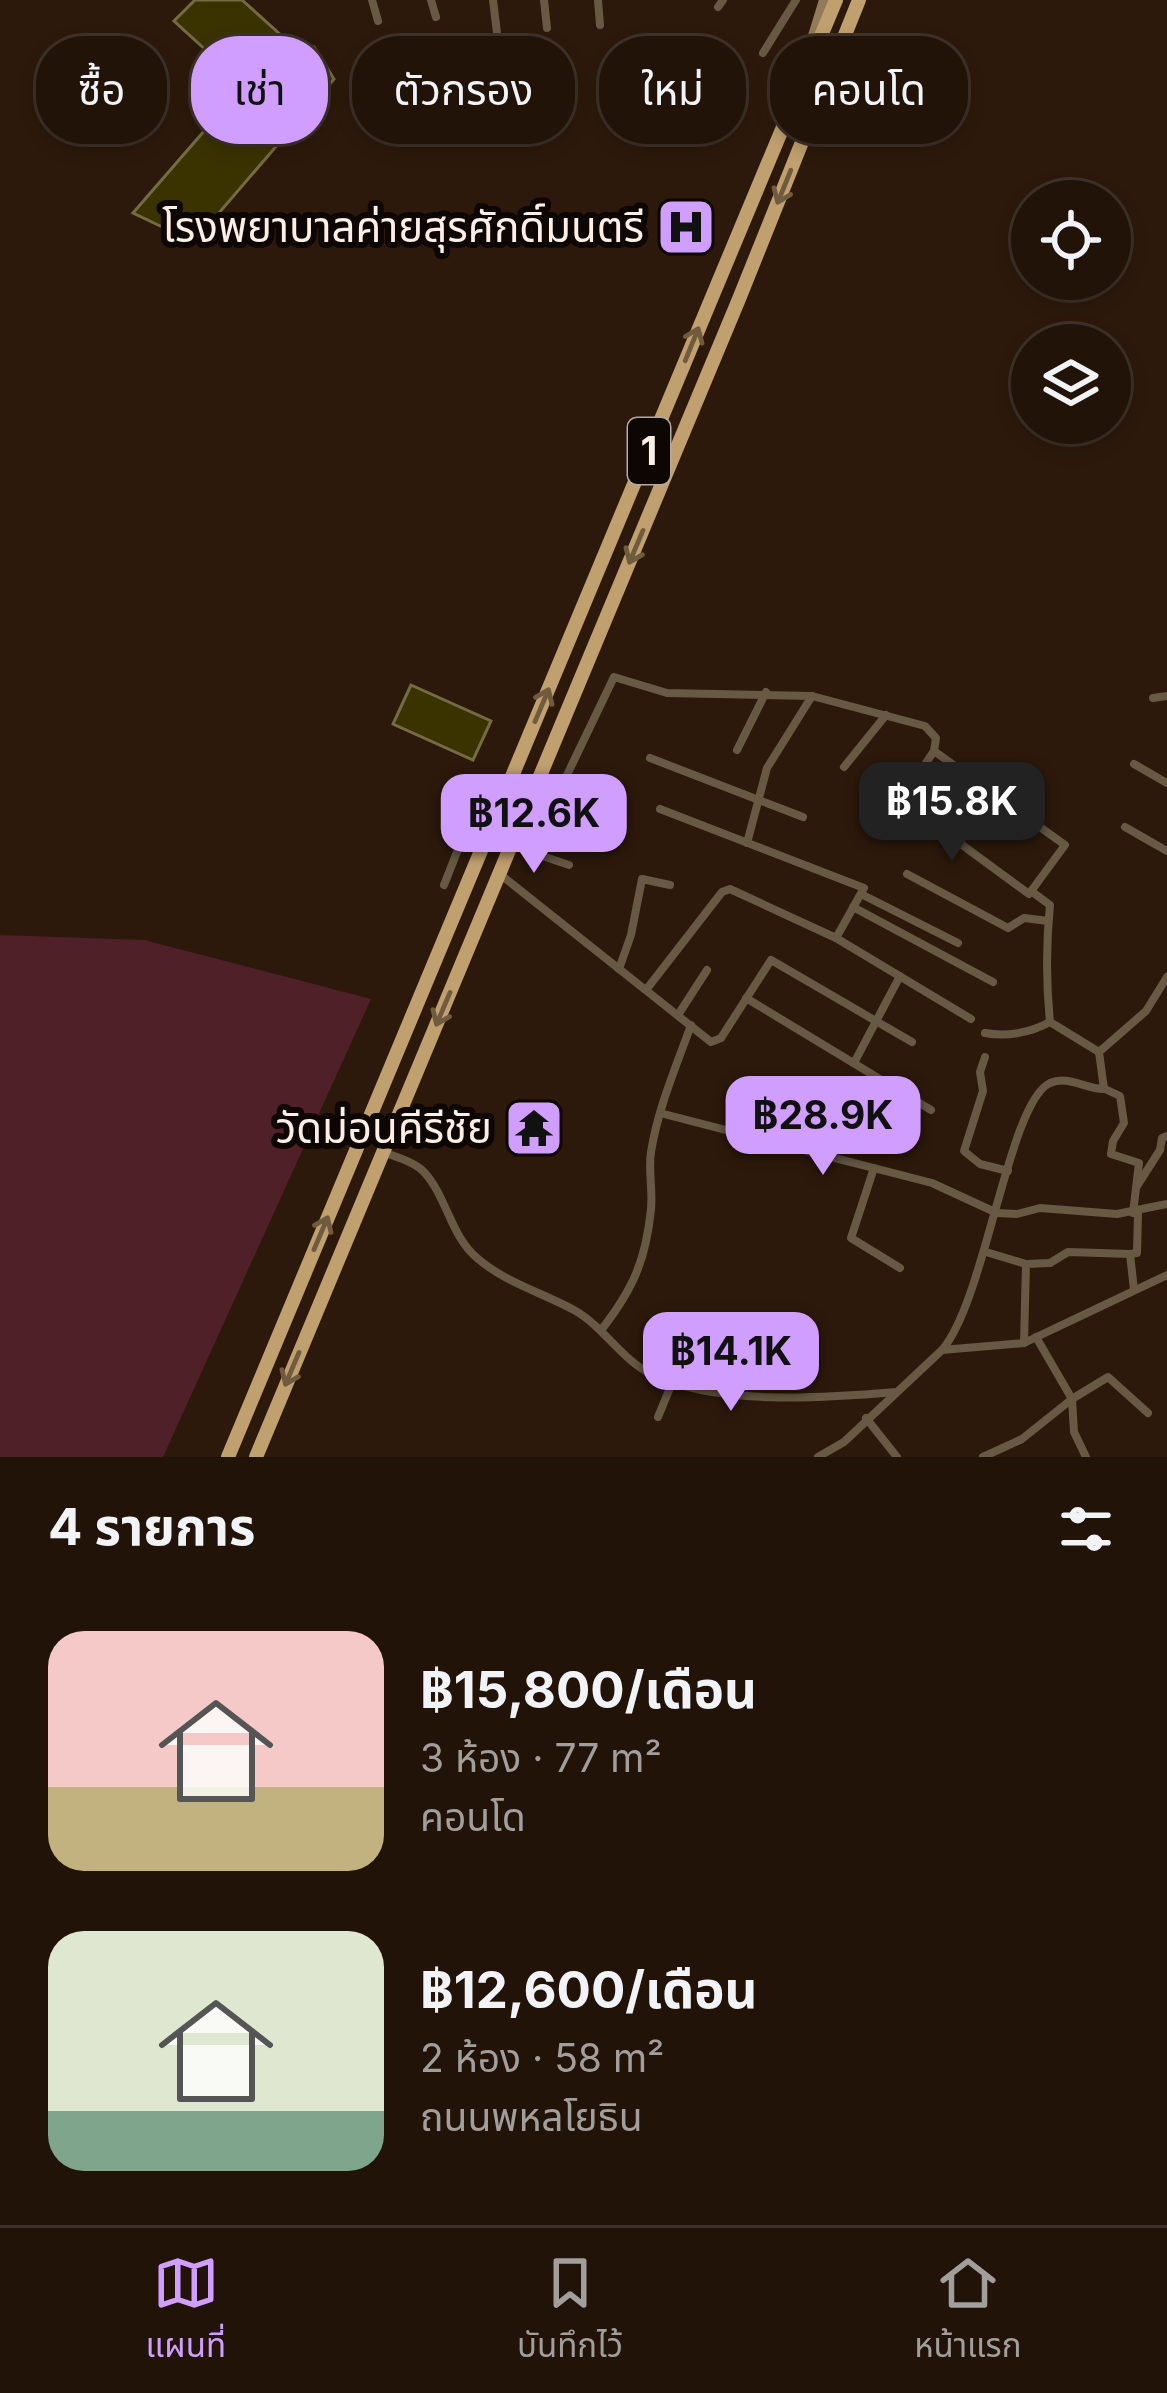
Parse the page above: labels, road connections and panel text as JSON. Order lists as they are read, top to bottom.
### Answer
{
  "streets": {
    "highway": ["1"]
  },
  "places": {
    "hospital": ["โรงพยาบาลค่ายสุรศักดิ์มนตรี"],
    "temple": ["วัดม่อนคีรีชัย"]
  },
  "page": {
    "chip": [
      "ซื้อ",
      "เช่า",
      "ตัวกรอง",
      "ใหม่",
      "คอนโด"
    ],
    "price": [
      "฿15.8K",
      "฿12.6K",
      "฿28.9K",
      "฿14.1K"
    ],
    "heading": "4 รายการ",
    "list": [
      {
        "name": "฿15,800/เดือน",
        "note": "3 ห้อง · 77 m² · คอนโด"
      },
      {
        "name": "฿12,600/เดือน",
        "note": "2 ห้อง · 58 m² · ถนนพหลโยธิน"
      }
    ],
    "tabs": ["แผนที่", "บันทึกไว้", "หน้าแรก"]
  }
}
